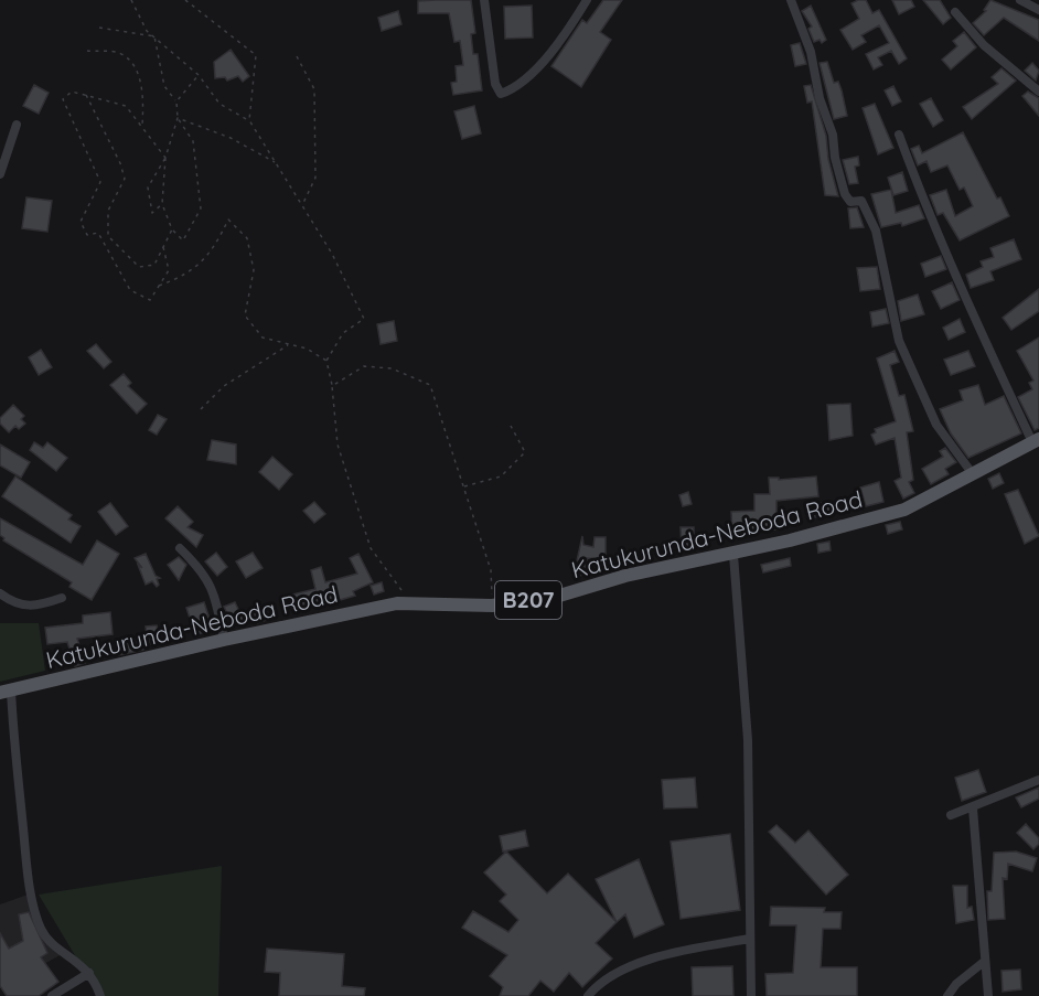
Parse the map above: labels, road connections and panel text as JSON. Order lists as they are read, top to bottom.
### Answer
{
  "streets": {
    "main road": ["Katukurunda-Neboda Road", "B207"]
  }
}
